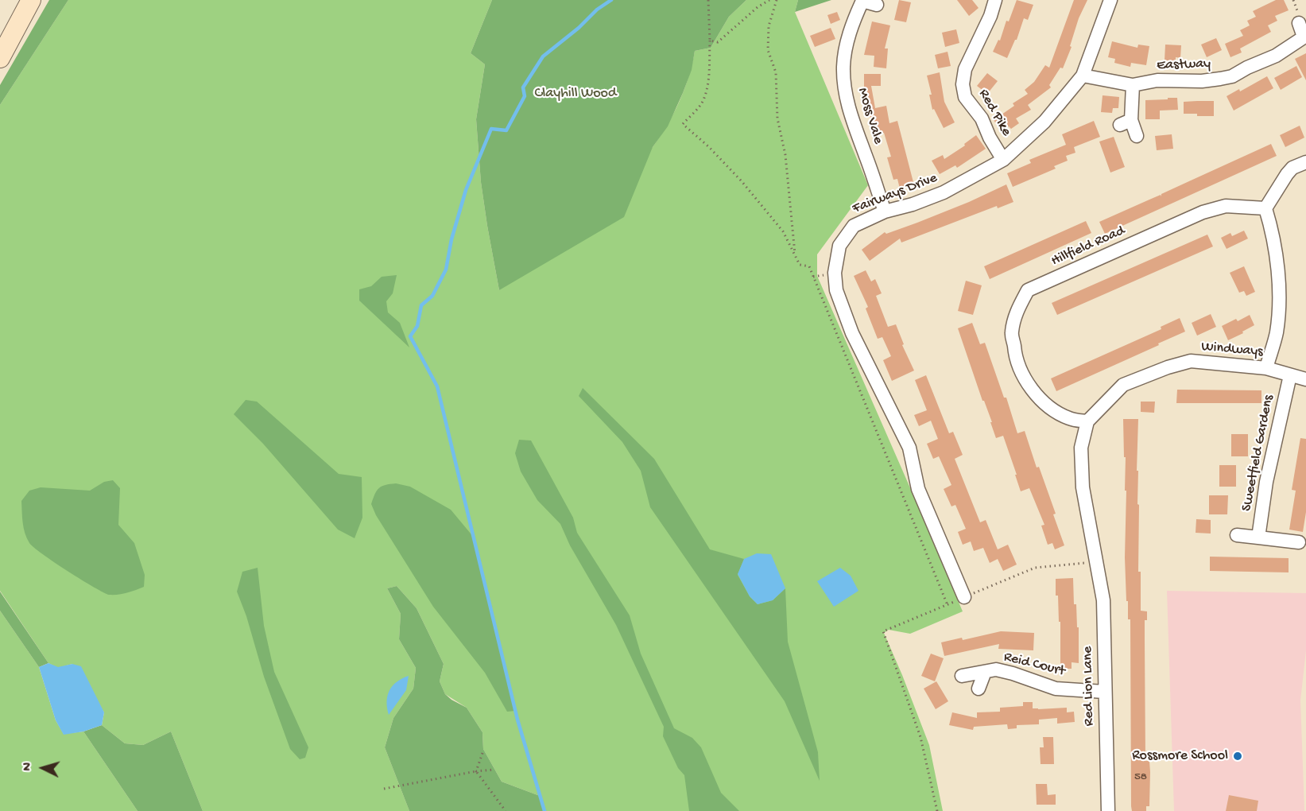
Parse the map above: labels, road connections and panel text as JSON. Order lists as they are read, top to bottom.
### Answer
{
  "streets": {
    "street": [
      "Eastway",
      "Red Pike",
      "Moss Vale",
      "Fairways Drive",
      "Hillfield Road",
      "Windways",
      "Sweetfield Gardens",
      "Reid Court",
      "Red Lion Lane"
    ]
  },
  "crossings": [
    ["Eastway", "Fairways Drive"],
    ["Red Pike", "Fairways Drive"],
    ["Moss Vale", "Fairways Drive"],
    ["Hillfield Road", "Windways"],
    ["Windways", "Sweetfield Gardens"],
    ["Reid Court", "Red Lion Lane"]
  ],
  "parks": ["Clayhill Wood"],
  "places": ["Rossmore School"],
  "house_numbers": ["58"],
  "north": "left"
}
